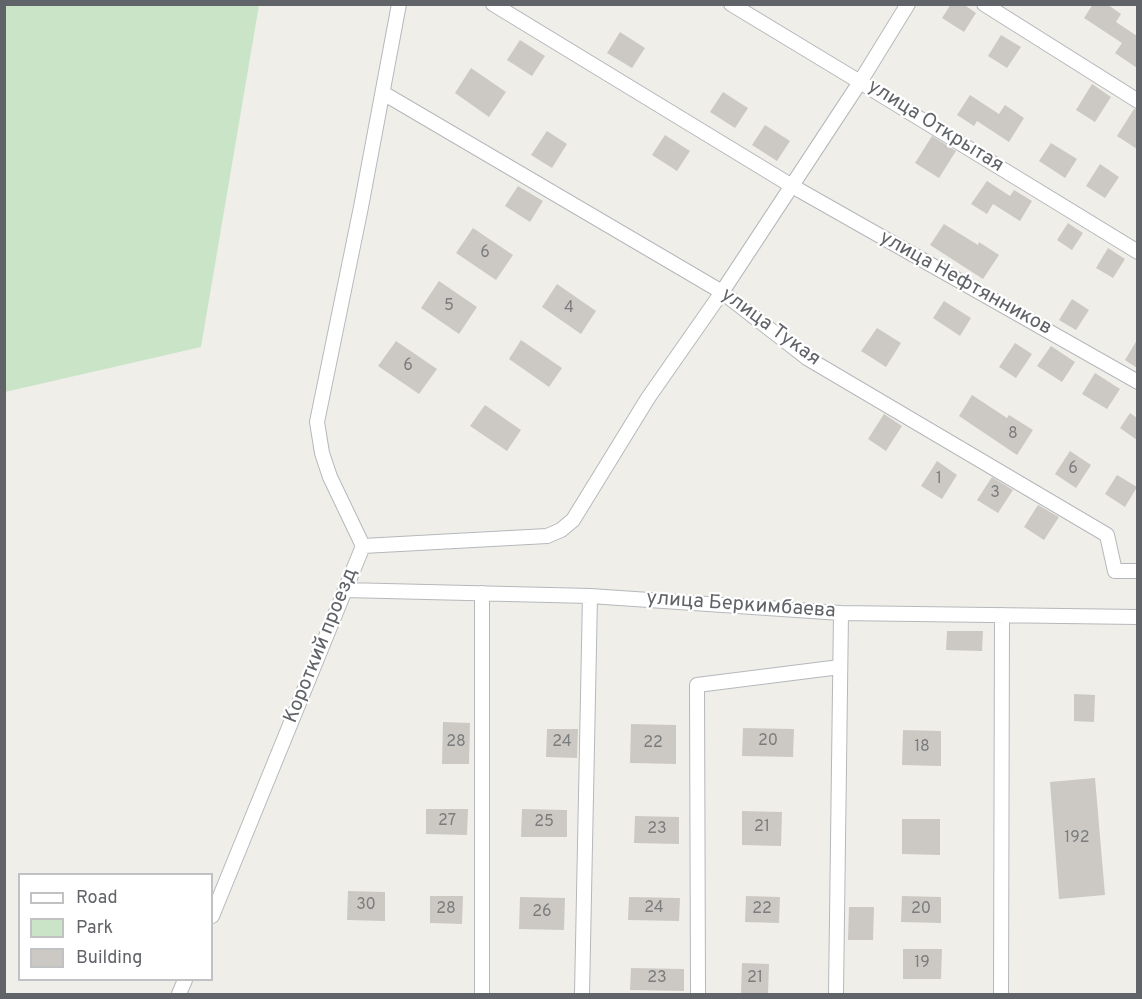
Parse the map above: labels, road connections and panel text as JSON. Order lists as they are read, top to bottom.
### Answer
{
  "streets": {
    "street": [
      "улица Открытая",
      "улица Нефтянников",
      "улица Тукая",
      "улица Беркимбаева",
      "Короткий проезд"
    ]
  },
  "crossings": [
    ["улица Тукая", "Короткий проезд"],
    ["улица Беркимбаева", "Короткий проезд"]
  ],
  "house_numbers": [
    "6",
    "5",
    "4",
    "6",
    "8",
    "6",
    "1",
    "3",
    "20",
    "28",
    "24",
    "22",
    "18",
    "27",
    "25",
    "21",
    "23",
    "192",
    "30",
    "24",
    "28",
    "22",
    "20",
    "26",
    "19",
    "23",
    "21"
  ],
  "legend": ["Road", "Park", "Building"]
}
